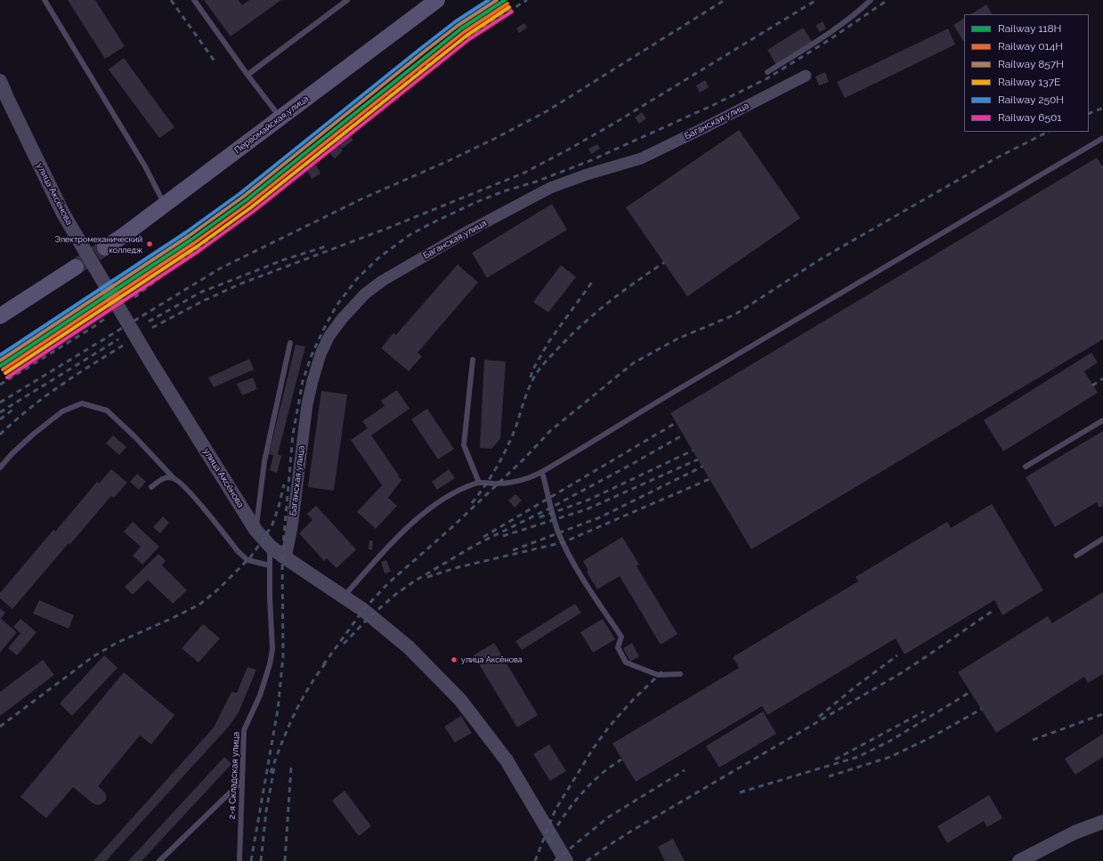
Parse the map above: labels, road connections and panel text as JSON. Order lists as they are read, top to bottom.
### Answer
{
  "streets": {
    "main road": ["Первомайская улица"],
    "street": ["Баганская улица", "улица Аксёнова"],
    "lane": ["2-я Складская улица"]
  },
  "crossings": [
    ["Баганская улица", "улица Аксёнова"],
    ["улица Аксёнова", "2-я Складская улица"]
  ],
  "places": ["Электромеханический колледж", "улица Аксёнова"],
  "lines": [
    "rail line 118Н",
    "rail line 857Н",
    "rail line 250Н",
    "rail line 014Н",
    "rail line 137Е",
    "rail line 6501"
  ],
  "legend": [
    "Railway 118Н",
    "Railway 014Н",
    "Railway 857Н",
    "Railway 137Е",
    "Railway 250Н",
    "Railway 6501"
  ]
}
